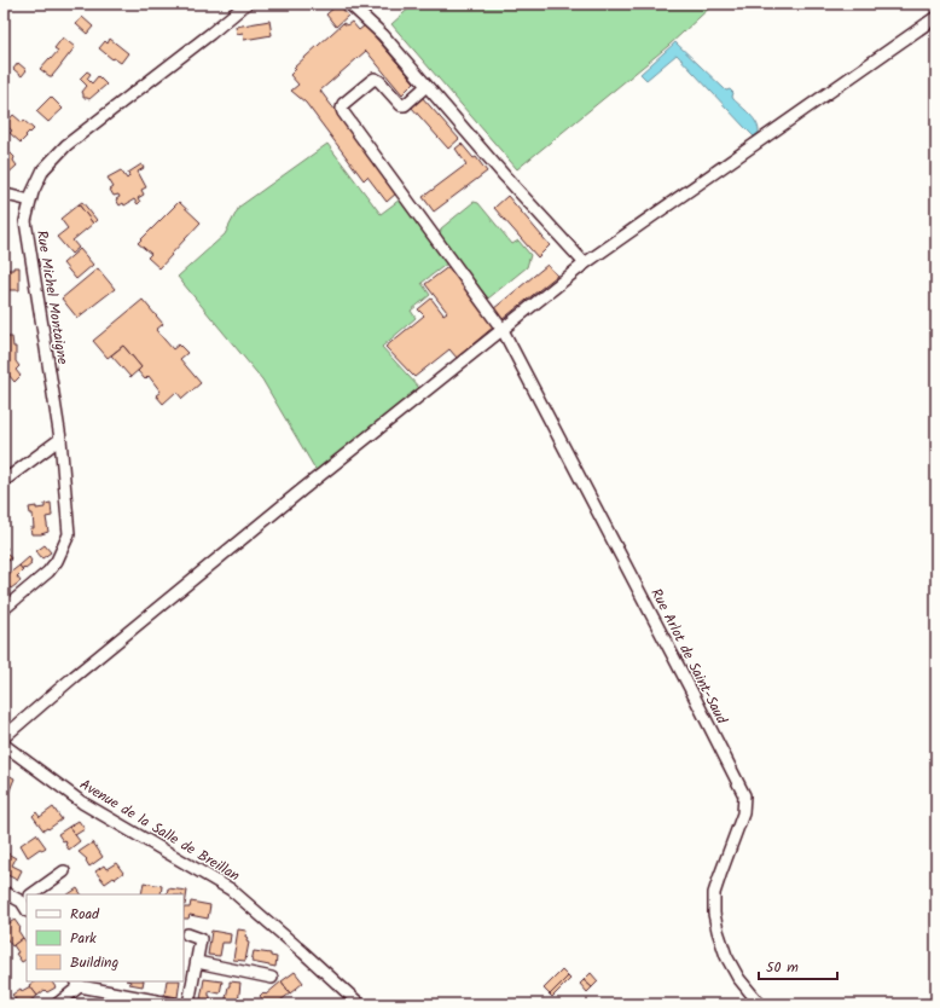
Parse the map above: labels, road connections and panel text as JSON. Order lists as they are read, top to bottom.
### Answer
{
  "streets": {
    "street": ["Rue Michel Montaigne", "Rue Arlot de Saint-Saud", "Avenue de la Salle de Breillan"]
  },
  "legend": ["Road", "Park", "Building"],
  "scale_bar": "50 m"
}
